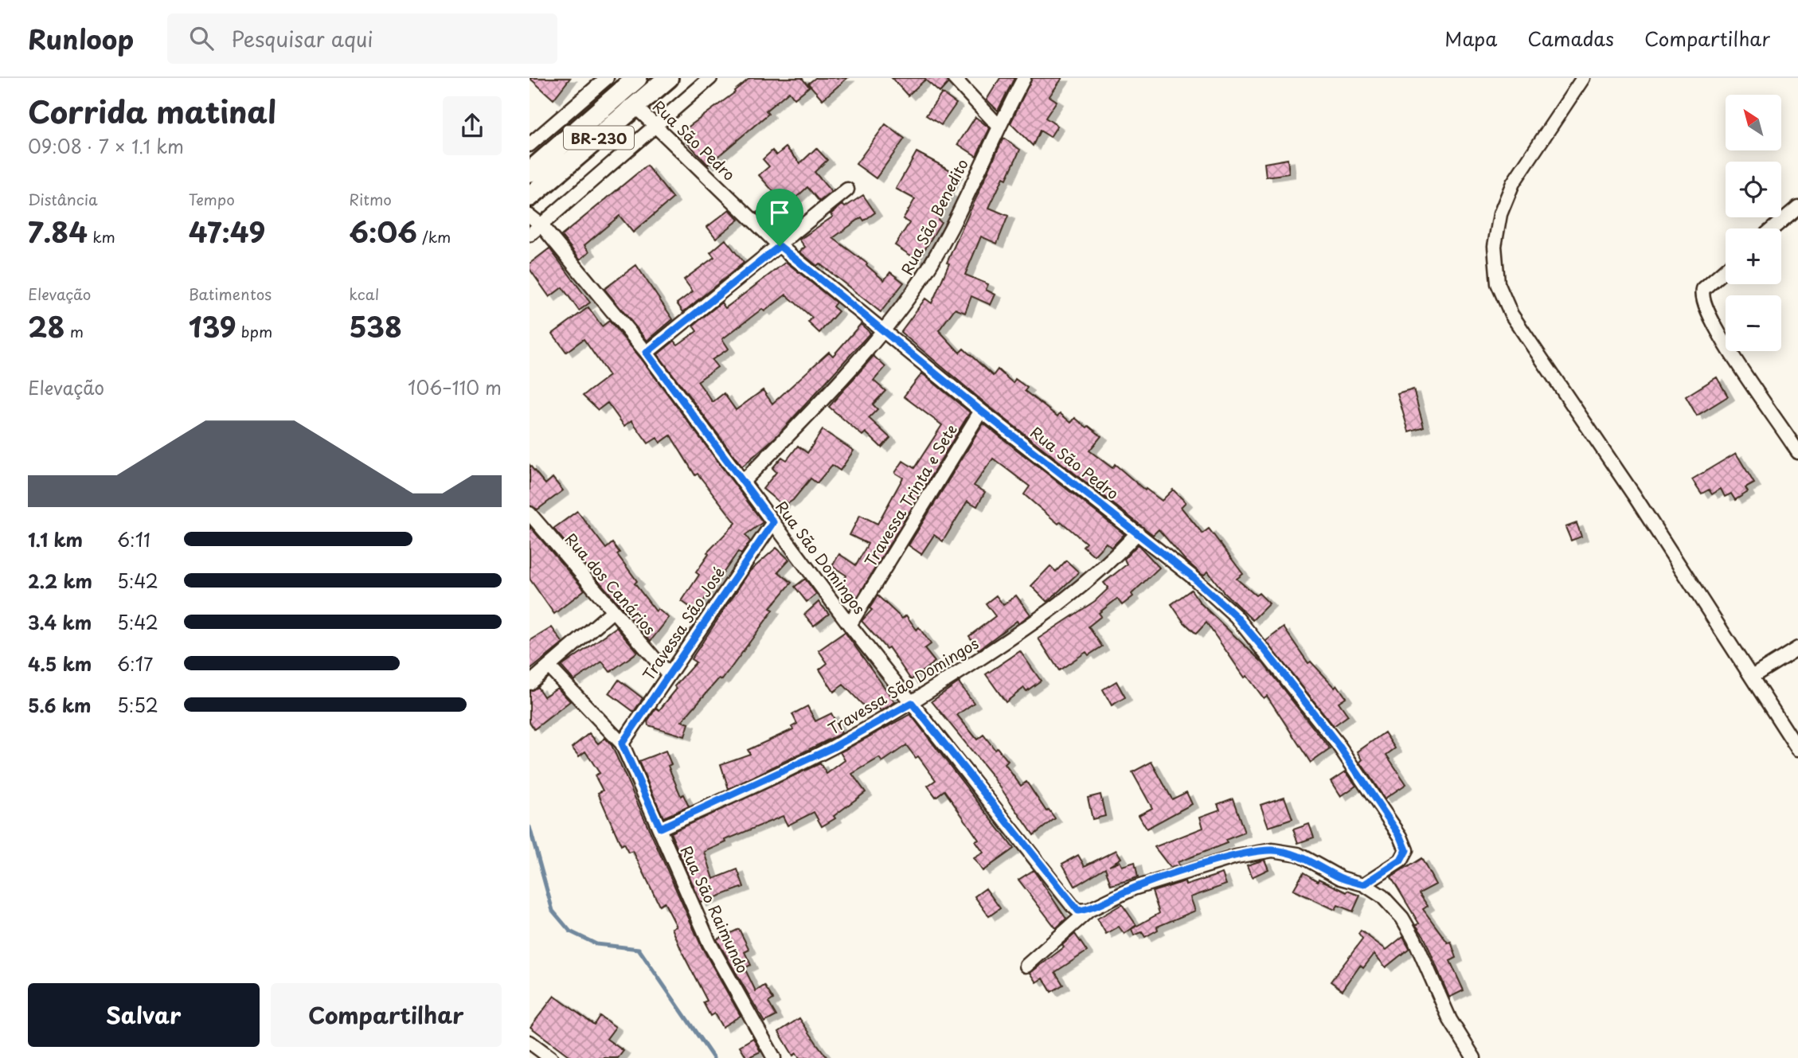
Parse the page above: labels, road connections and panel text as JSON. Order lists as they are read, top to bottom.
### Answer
{
  "streets": {
    "main road": ["BR-230"],
    "street": [
      "Rua São Pedro",
      "Rua São Benedito",
      "Travessa Trinta e Sete",
      "Rua São Domingos",
      "Rua dos Canários",
      "Travessa São José",
      "Travessa São Domingos",
      "Rua São Raimundo"
    ]
  },
  "crossings": [
    ["BR-230", "Rua São Pedro"],
    ["Rua São Pedro", "Rua São Benedito"],
    ["Rua São Pedro", "Travessa Trinta e Sete"],
    ["Rua São Pedro", "Travessa São Domingos"],
    ["Rua São Benedito", "Rua São Domingos"],
    ["Travessa Trinta e Sete", "Rua São Domingos"],
    ["Rua São Domingos", "Travessa São José"],
    ["Rua São Domingos", "Travessa São Domingos"],
    ["Rua dos Canários", "Travessa São José"],
    ["Travessa São José", "Rua São Raimundo"],
    ["Travessa São Domingos", "Rua São Raimundo"]
  ],
  "north": "top left",
  "page": {
    "header": "Runloop",
    "search": "Pesquisar aqui",
    "nav": ["Mapa", "Camadas", "Compartilhar"],
    "heading": ["Corrida matinal", "09:08 · 7 × 1.1 km"],
    "map_buttons": ["+", "−"],
    "stats": [
      ["Distância", "7.84 km"],
      ["Tempo", "47:49"],
      ["Ritmo", "6:06 /km"],
      ["Elevação", "28 m"],
      ["Batimentos", "139 bpm"],
      ["kcal", "538"]
    ],
    "chart": ["Elevação", "106–110 m"],
    "list": [
      {
        "name": "1.1 km",
        "note": "6:11"
      },
      {
        "name": "2.2 km",
        "note": "5:42"
      },
      {
        "name": "3.4 km",
        "note": "5:42"
      },
      {
        "name": "4.5 km",
        "note": "6:17"
      },
      {
        "name": "5.6 km",
        "note": "5:52"
      }
    ],
    "buttons": ["Salvar", "Compartilhar"]
  }
}
